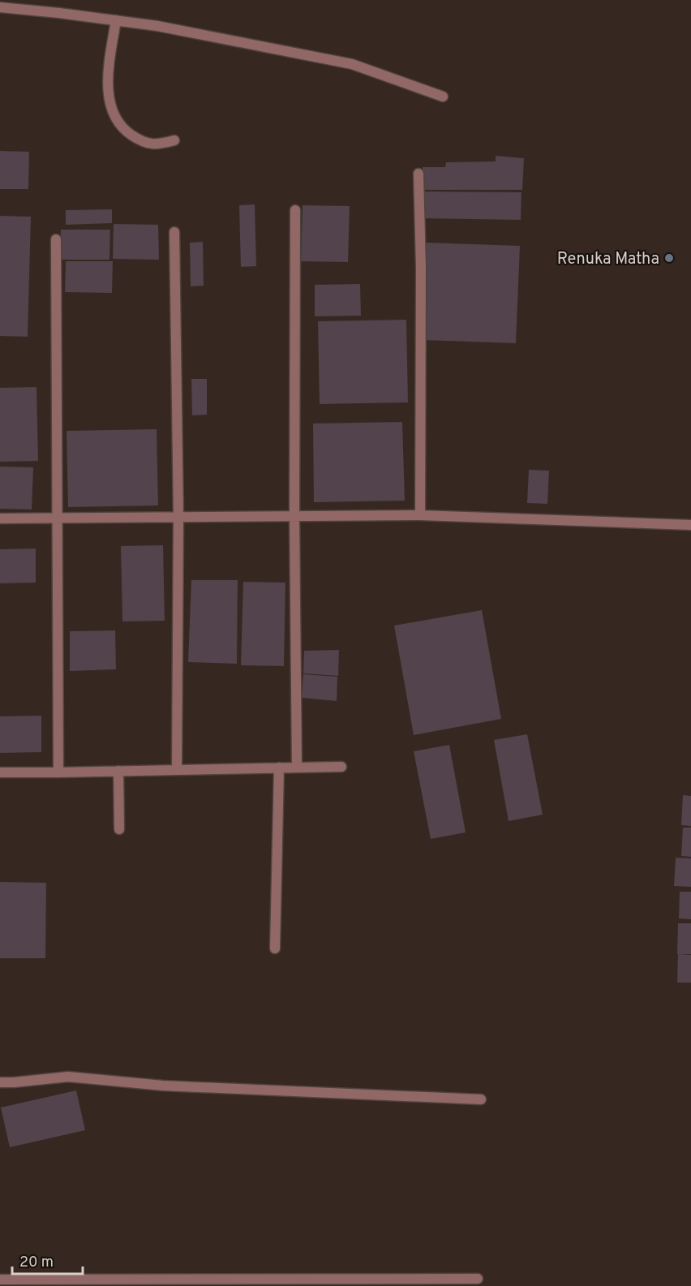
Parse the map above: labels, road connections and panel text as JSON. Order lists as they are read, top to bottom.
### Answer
{
  "places": ["Renuka Matha"],
  "scale_bar": "20 m"
}
